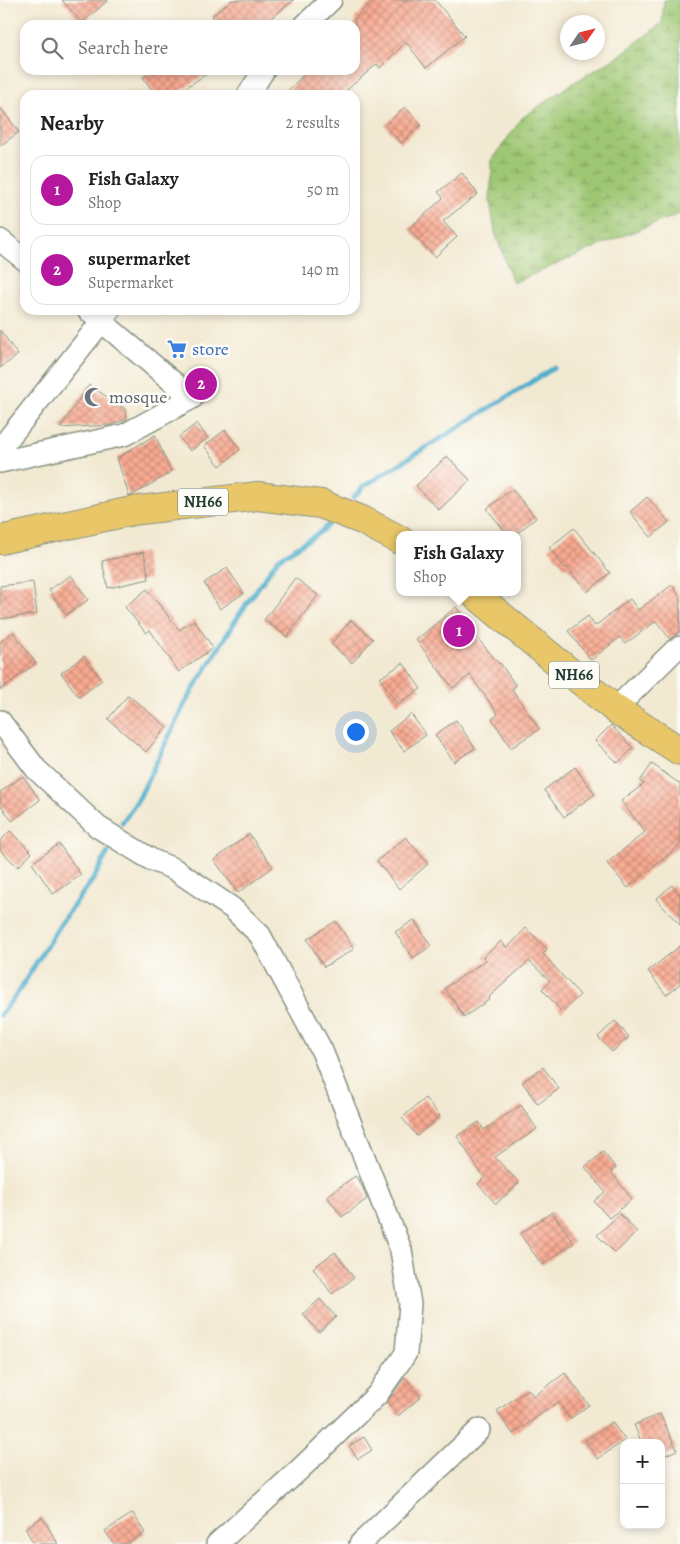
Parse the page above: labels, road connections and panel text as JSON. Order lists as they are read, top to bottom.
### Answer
{
  "streets": {
    "highway": ["NH66"]
  },
  "places": {
    "supermarket": ["store"],
    "mosque": ["mosque"]
  },
  "north": "top right",
  "page": {
    "search": "Search here",
    "heading": ["Nearby", "2 results"],
    "list": [
      {
        "mark": "1",
        "name": "Fish Galaxy",
        "note": "Shop",
        "value": "50 m"
      },
      {
        "mark": "2",
        "name": "supermarket",
        "note": "Supermarket",
        "value": "140 m"
      }
    ],
    "pins": ["2", "1"],
    "popup": ["Fish Galaxy", "Shop"],
    "map_buttons": ["+", "−"]
  }
}
